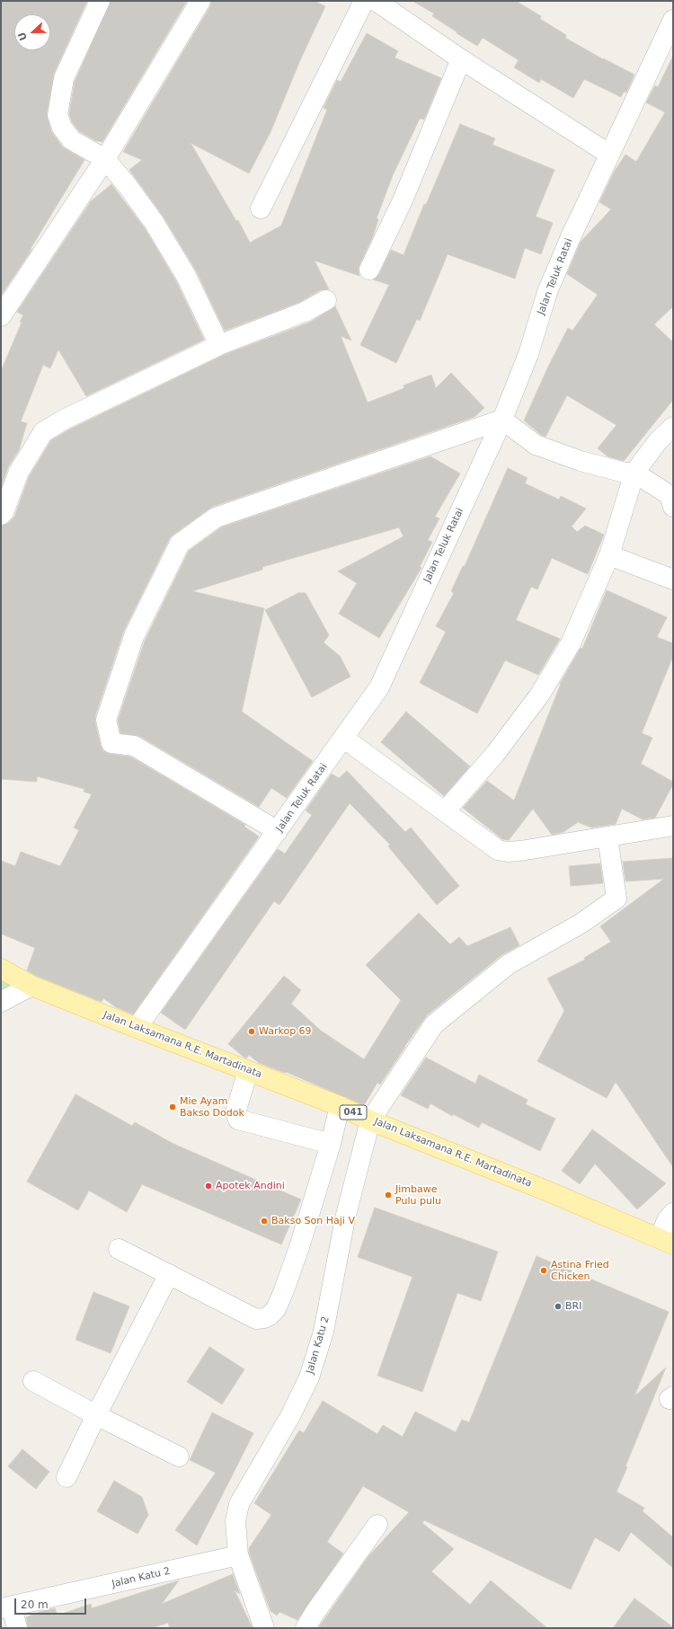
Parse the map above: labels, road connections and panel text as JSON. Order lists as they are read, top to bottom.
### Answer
{
  "streets": {
    "main road": ["Jalan Laksamana R.E. Martadinata", "041"],
    "street": ["Jalan Teluk Ratai", "Jalan Katu 2"]
  },
  "crossings": [
    ["Jalan Teluk Ratai", "Jalan Laksamana R.E. Martadinata"],
    ["Jalan Laksamana R.E. Martadinata", "Jalan Katu 2"]
  ],
  "places": [
    "Warkop 69",
    "Mie Ayam Bakso Dodok",
    "Apotek Andini",
    "Jimbawe Pulu pulu",
    "Bakso Son Haji V",
    "Astina Fried Chicken",
    "BRI"
  ],
  "scale_bar": "20 m",
  "north": "left"
}
